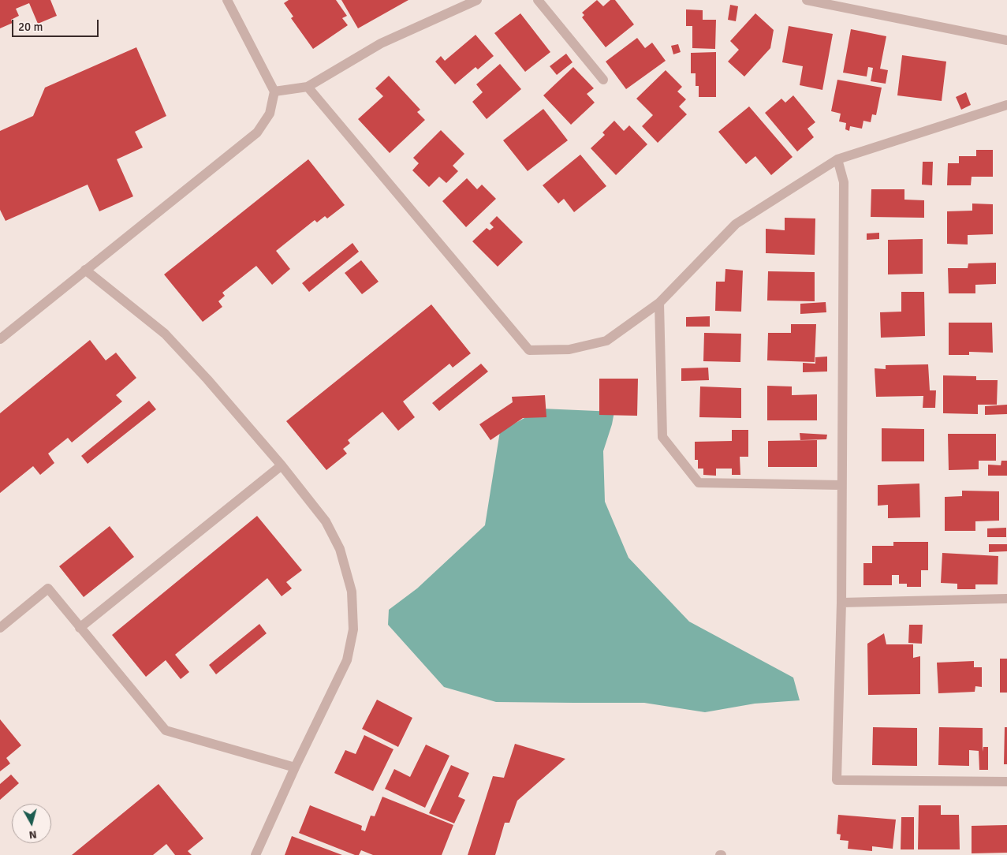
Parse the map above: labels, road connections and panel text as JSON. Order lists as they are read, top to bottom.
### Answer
{
  "scale_bar": "20 m",
  "north": "bottom"
}
